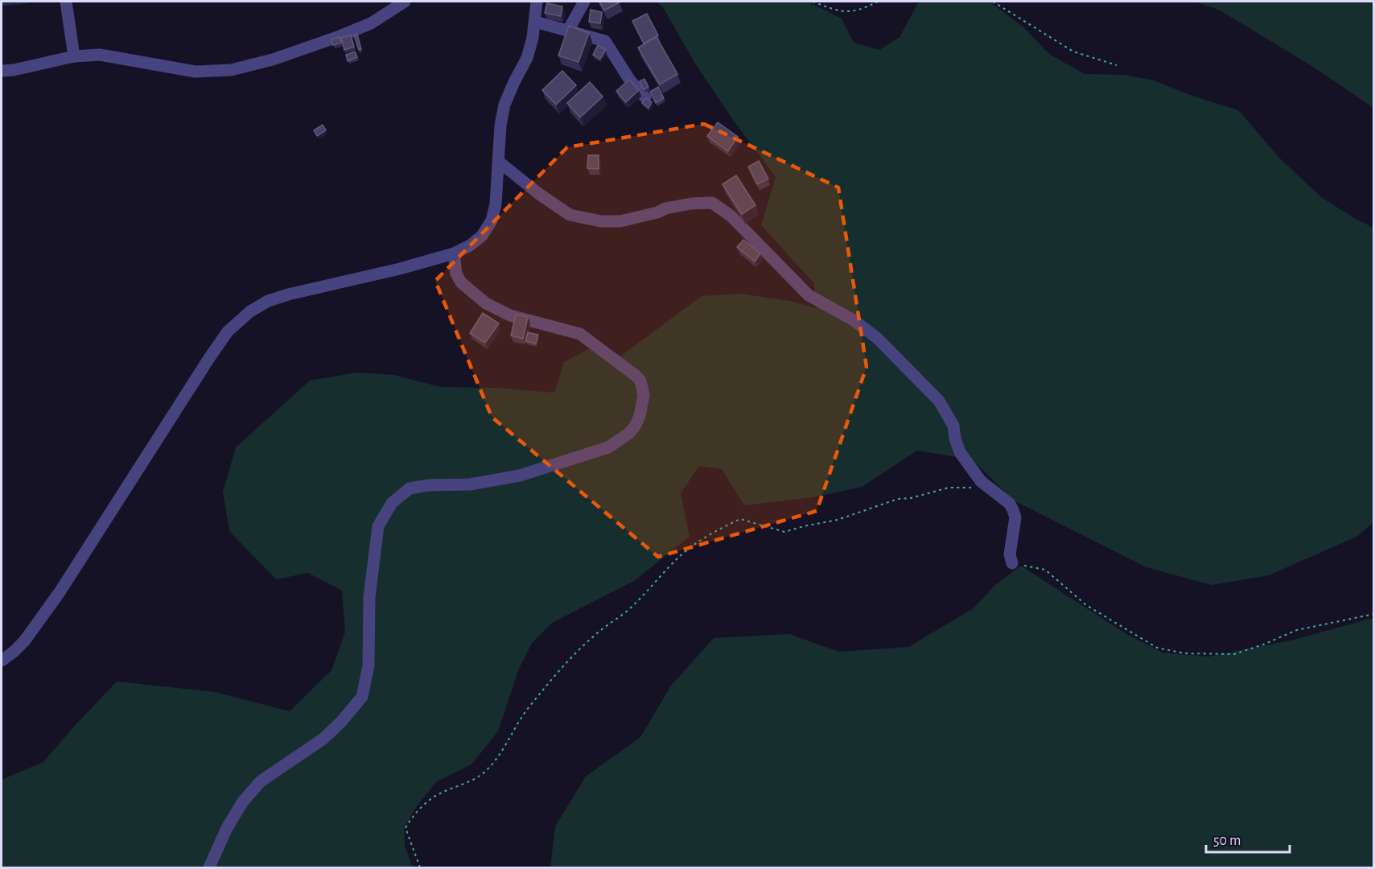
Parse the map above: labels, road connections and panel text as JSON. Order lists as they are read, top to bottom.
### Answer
{
  "scale_bar": "50 m"
}
